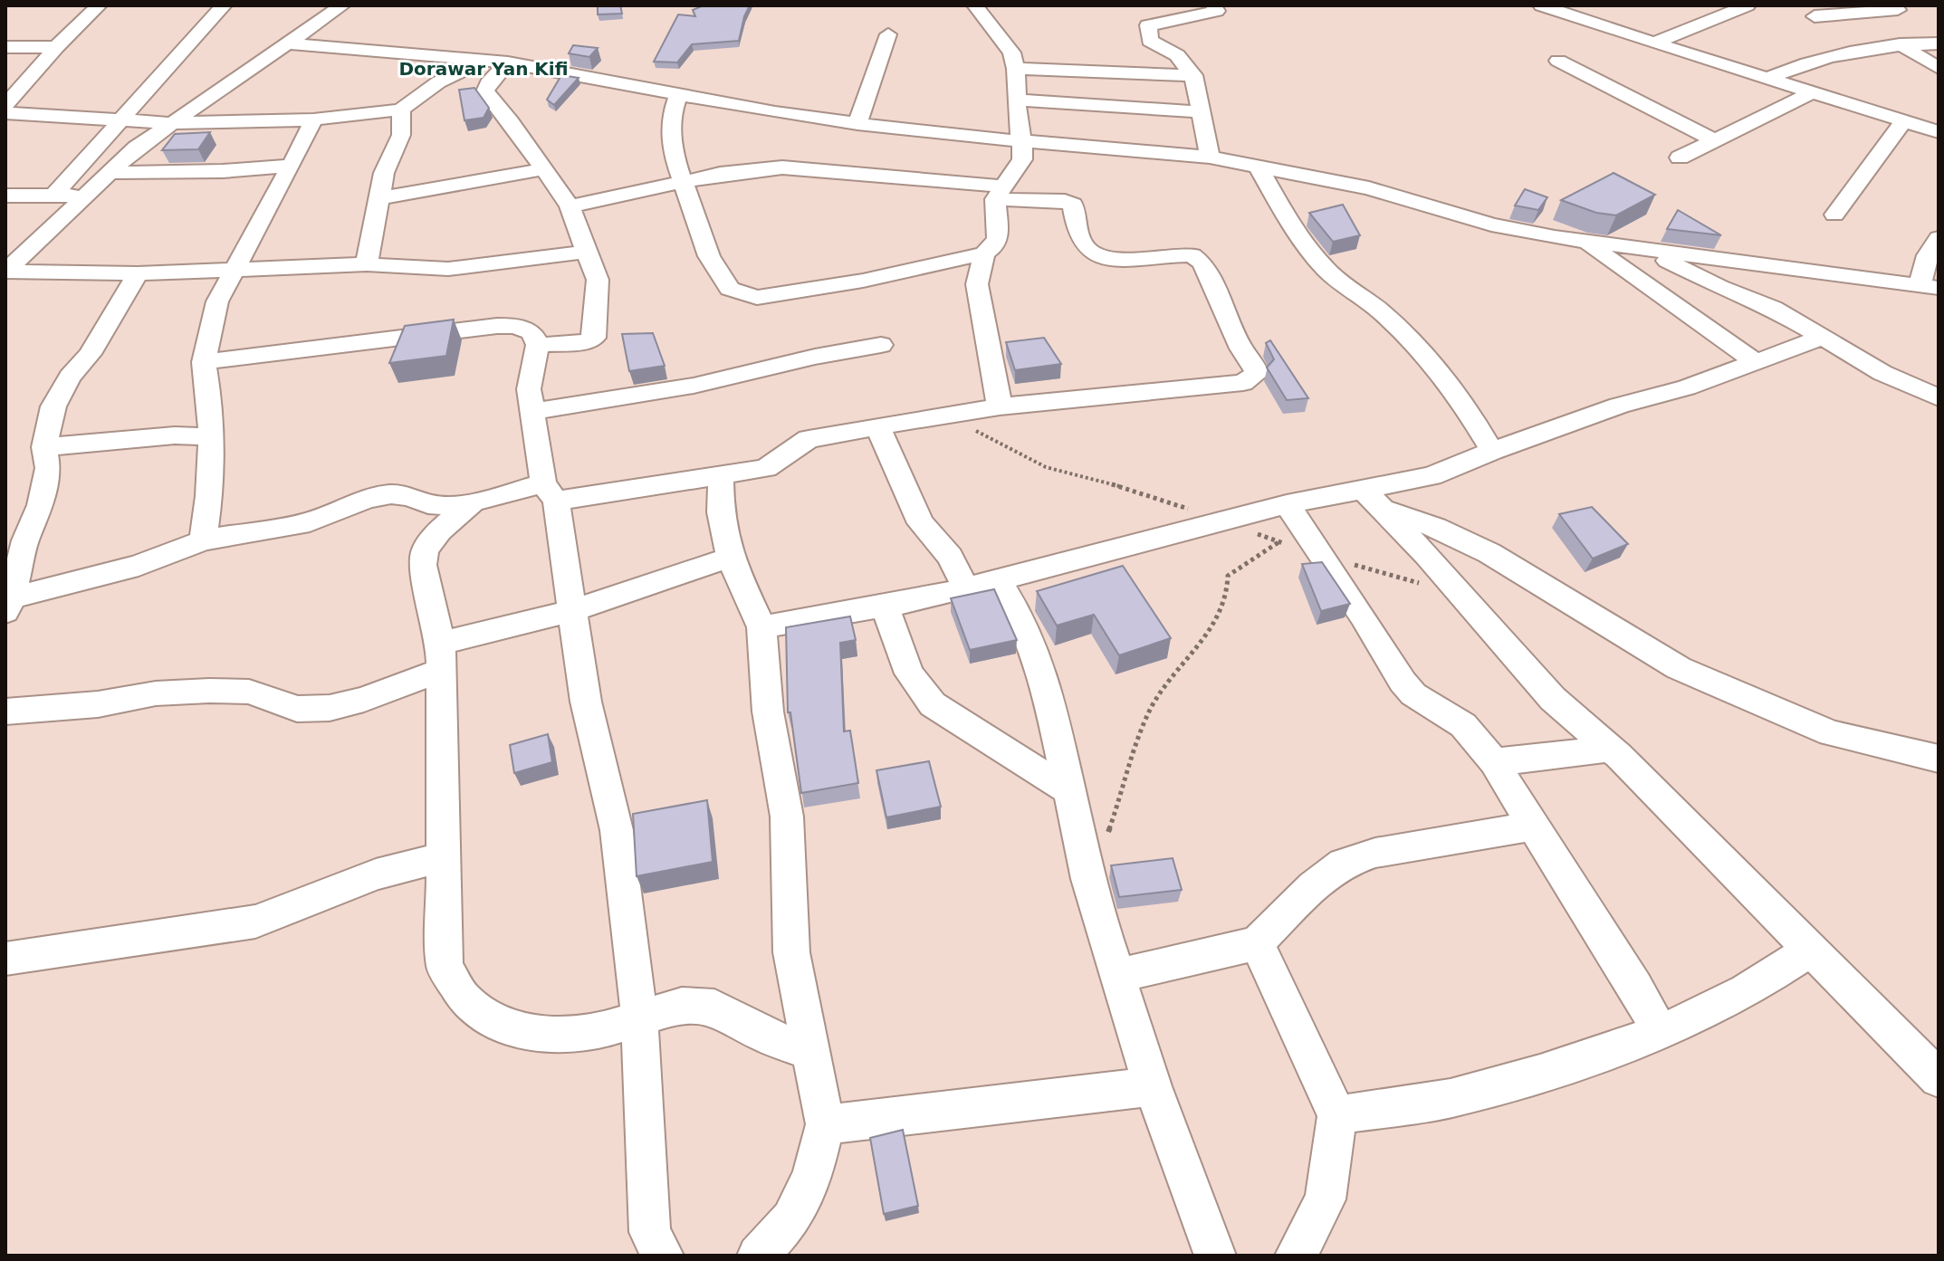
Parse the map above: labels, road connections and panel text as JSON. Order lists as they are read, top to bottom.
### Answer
{
  "districts": ["Dorawar Yan Kifi"]
}
